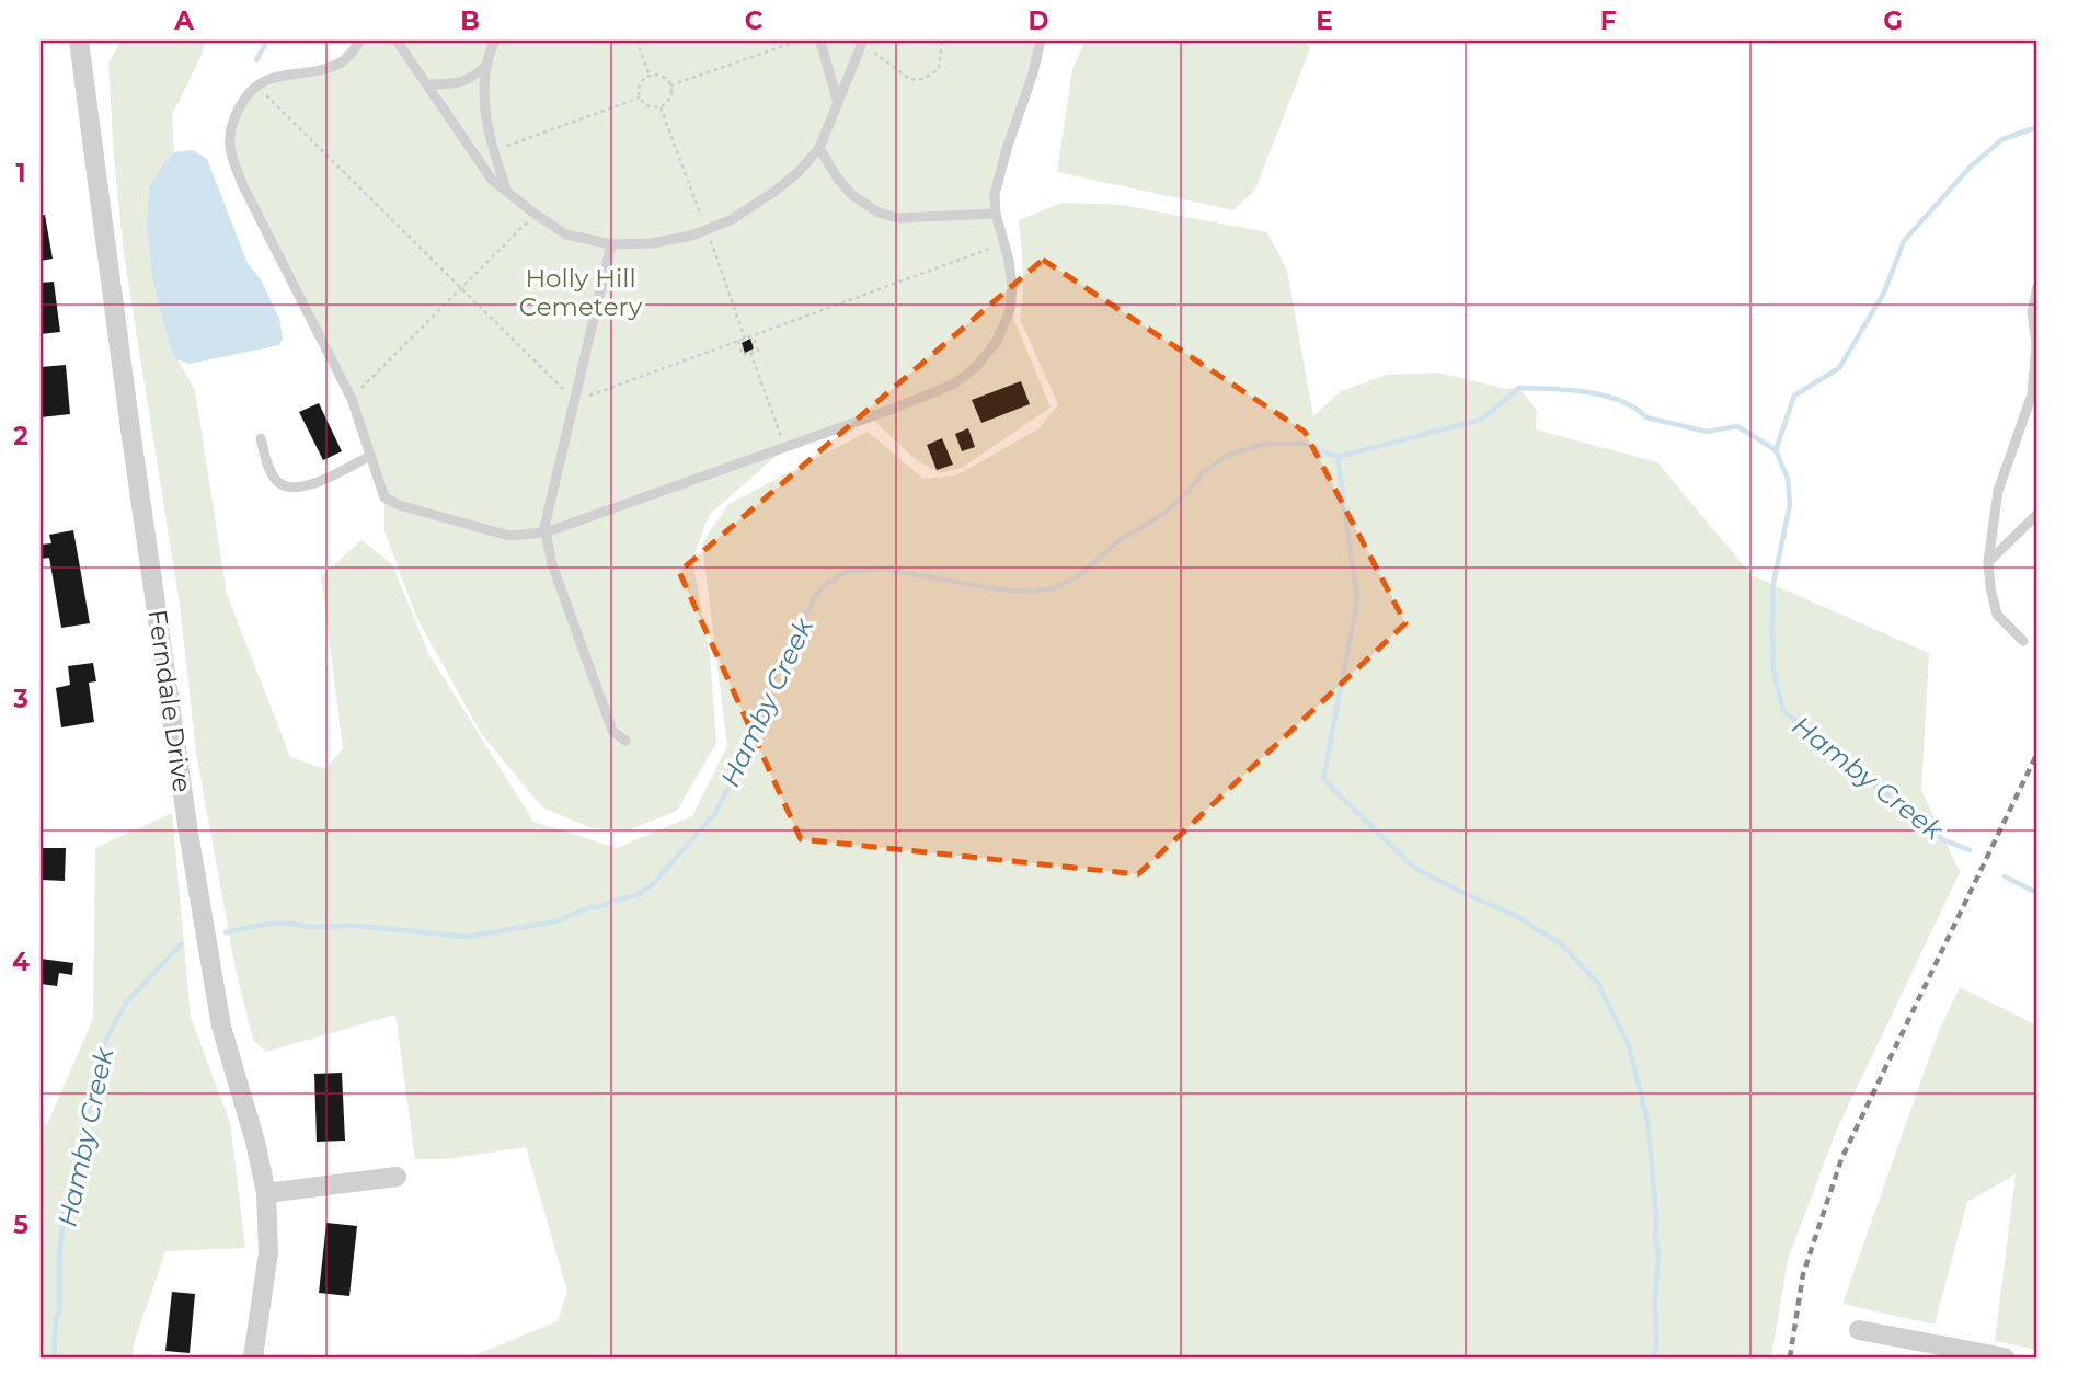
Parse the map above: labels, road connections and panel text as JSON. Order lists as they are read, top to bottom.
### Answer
{
  "streets": {
    "street": ["Ferndale Drive"]
  },
  "water": ["Hamby Creek"],
  "parks": ["Holly Hill Cemetery"],
  "grid": {
    "columns": [
      "A",
      "B",
      "C",
      "D",
      "E",
      "F",
      "G"
    ],
    "rows": [
      "1",
      "2",
      "3",
      "4",
      "5"
    ]
  }
}
